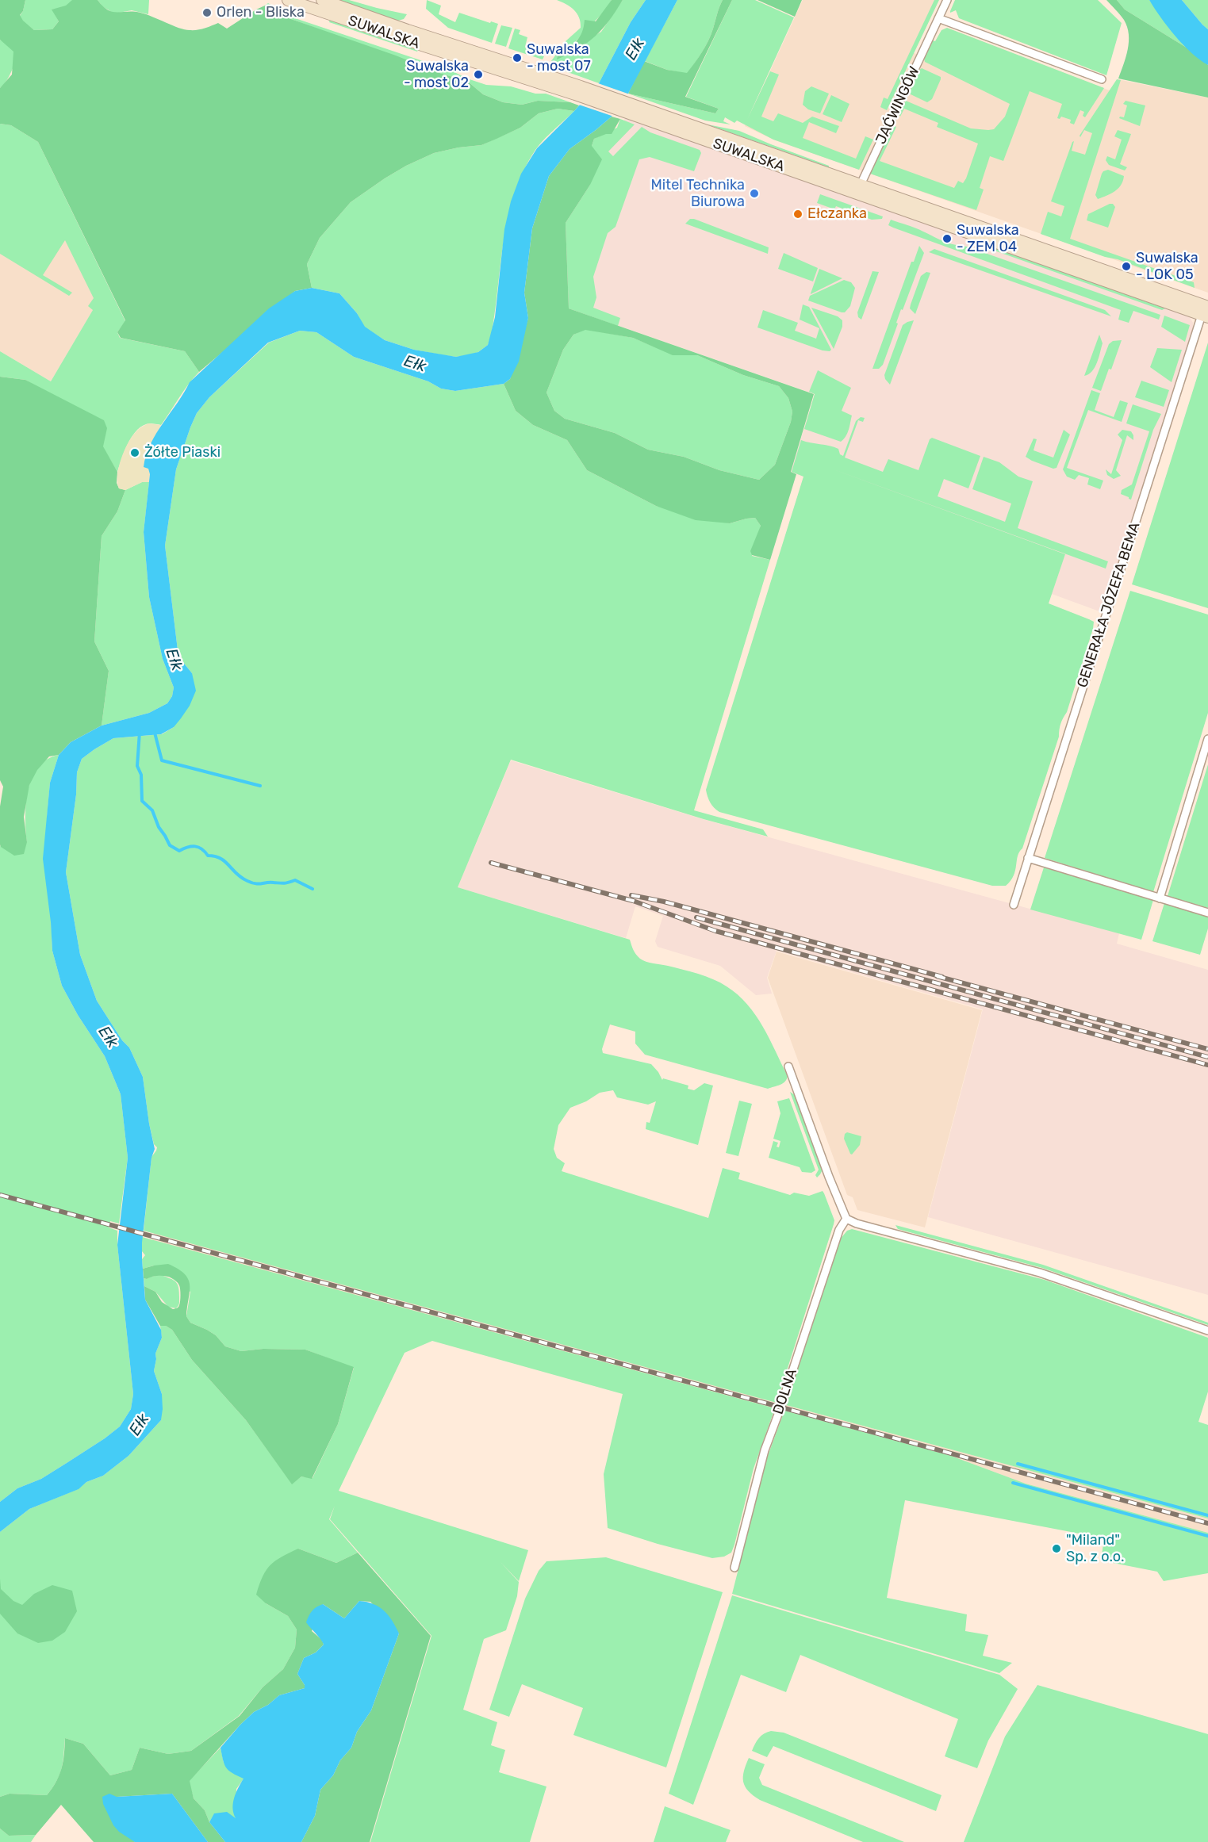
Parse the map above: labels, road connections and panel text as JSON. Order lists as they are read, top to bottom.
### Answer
{
  "streets": {
    "street": [
      "SUWALSKA",
      "JAĆWINGÓW",
      "GENERAŁA JÓZEFA BEMA",
      "DOLNA"
    ]
  },
  "crossings": [
    ["SUWALSKA", "JAĆWINGÓW"],
    ["SUWALSKA", "GENERAŁA JÓZEFA BEMA"]
  ],
  "water": ["Ełk"],
  "places": [
    "Orlen - Bliska",
    "Suwalska - most 07",
    "Suwalska - most 02",
    "Mitel Technika Biurowa",
    "Ełczanka",
    "Suwalska - ZEM 04",
    "Suwalska - LOK 05",
    "Żółte Piaski",
    "\"Miland\" Sp. z o.o."
  ]
}
